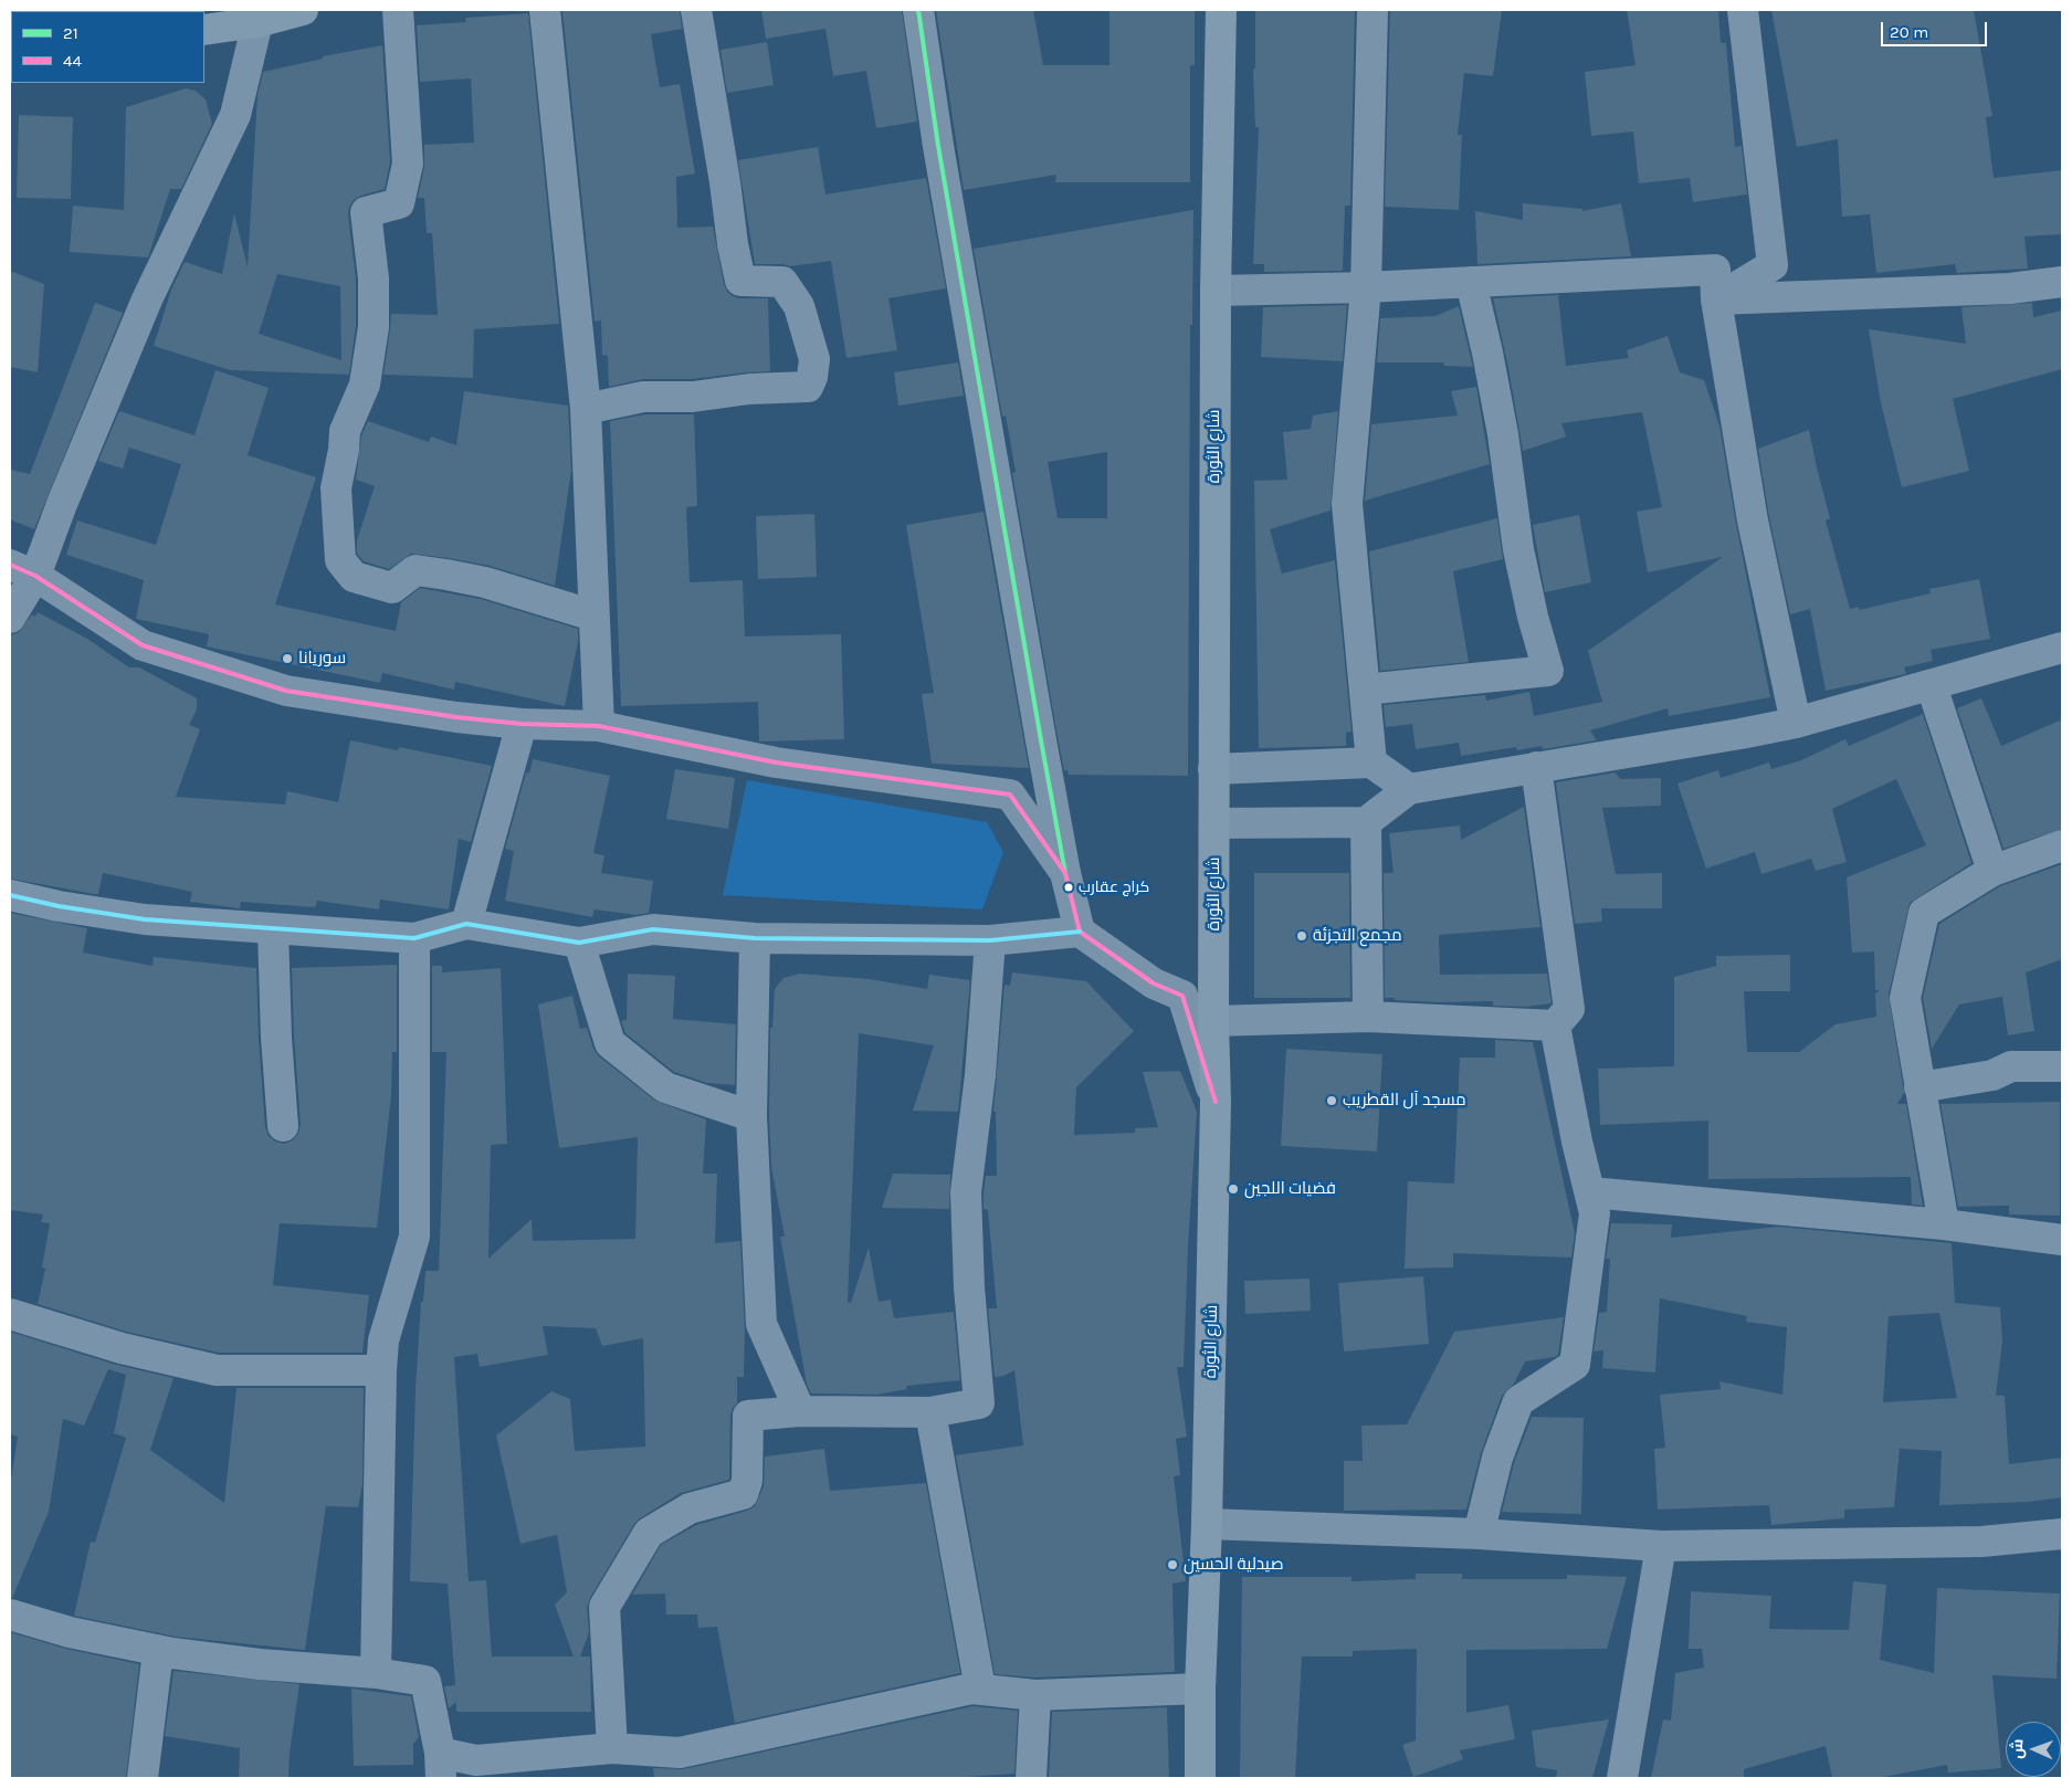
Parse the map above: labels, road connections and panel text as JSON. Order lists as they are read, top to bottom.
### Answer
{
  "streets": {
    "main road": ["شارع الثورة"]
  },
  "places": [
    "سوريانا",
    "كراج عقارب",
    "مجمع التجزئة",
    "مسجد آل القطريب",
    "فضيات اللجين",
    "صيدلية الحسين"
  ],
  "lines": ["transit line 21", "transit line 44"],
  "legend": ["21", "44"],
  "scale_bar": "20 m",
  "north": "left"
}
